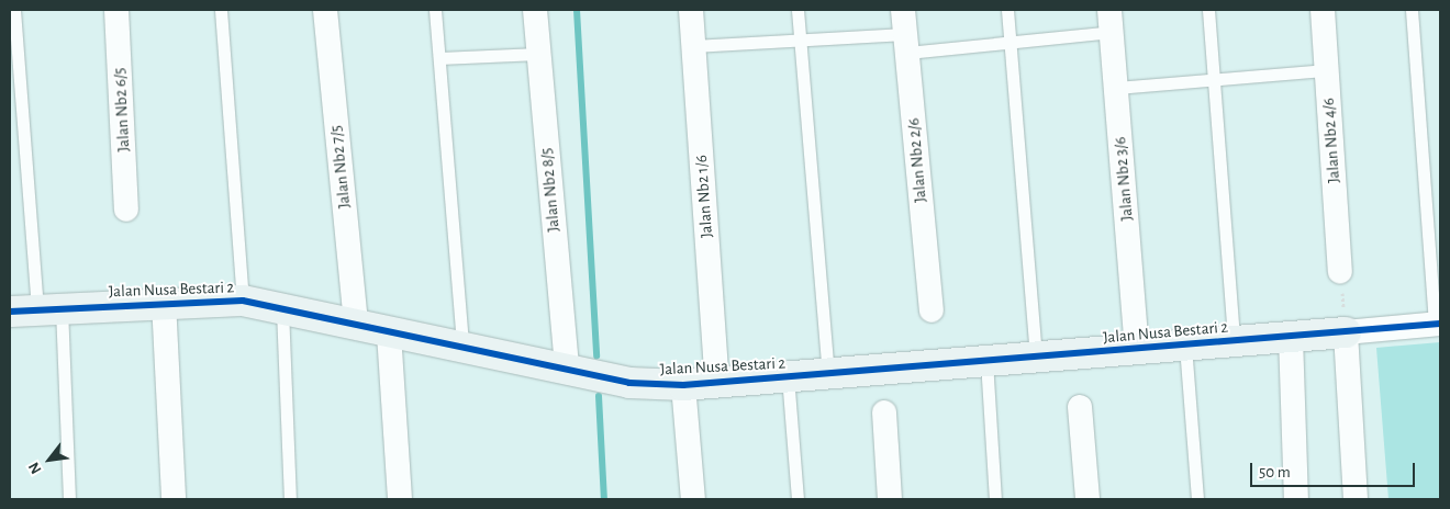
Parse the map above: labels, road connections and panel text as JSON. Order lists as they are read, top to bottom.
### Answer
{
  "streets": {
    "street": [
      "Jalan Nb2 6/5",
      "Jalan Nb2 4/6",
      "Jalan Nb2 2/6",
      "Jalan Nb2 7/5",
      "Jalan Nb2 3/6",
      "Jalan Nb2 8/5",
      "Jalan Nb2 1/6",
      "Jalan Nusa Bestari 2"
    ]
  },
  "crossings": [
    ["Jalan Nb2 7/5", "Jalan Nusa Bestari 2"],
    ["Jalan Nb2 3/6", "Jalan Nusa Bestari 2"],
    ["Jalan Nb2 8/5", "Jalan Nusa Bestari 2"],
    ["Jalan Nb2 1/6", "Jalan Nusa Bestari 2"]
  ],
  "scale_bar": "50 m",
  "north": "bottom left"
}
